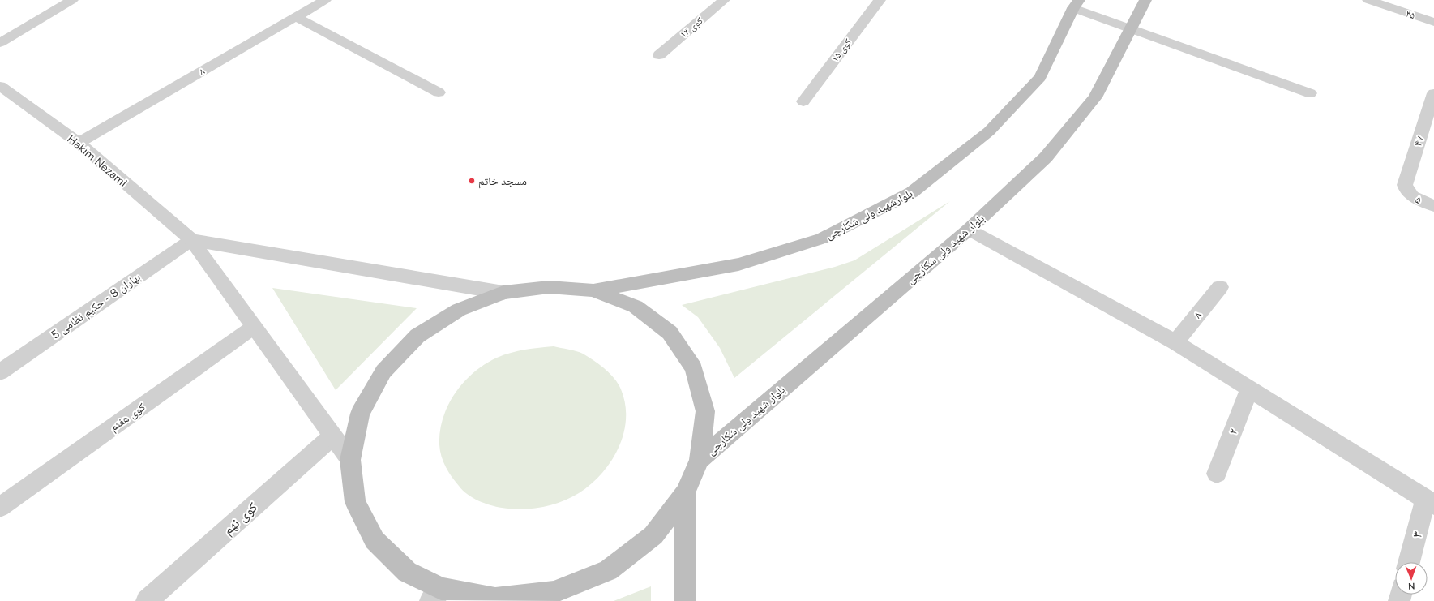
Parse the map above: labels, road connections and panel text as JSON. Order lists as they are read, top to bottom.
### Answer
{
  "streets": {
    "main road": ["بلوارشهید ولی شکارچی", "بلوار شهید ولی شکارچی"],
    "street": [
      "۴۵",
      "کوی ۱۳",
      "کوی ۱۵",
      "۸",
      "۴۷",
      "Hakim Nezami",
      "۵",
      "بهاران 8 - حکیم نظامی 5",
      "کوی هفتم",
      "۲",
      "کوی نهم",
      "۳"
    ]
  },
  "crossings": [
    ["۸", "Hakim Nezami"],
    ["۴۷", "۵"],
    ["Hakim Nezami", "بهاران 8 - حکیم نظامی 5"],
    ["Hakim Nezami", "کوی هفتم"],
    ["Hakim Nezami", "کوی نهم"]
  ],
  "places": ["مسجد خاتم"],
  "north": "bottom"
}
